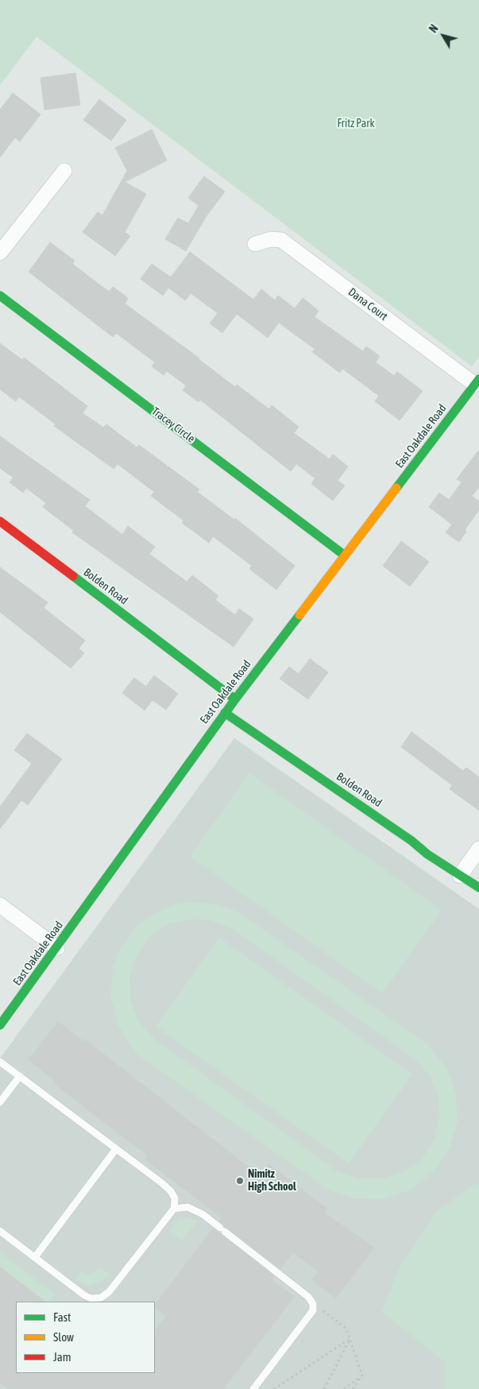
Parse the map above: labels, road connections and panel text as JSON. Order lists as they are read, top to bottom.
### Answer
{
  "streets": {
    "street": [
      "Dana Court",
      "Tracey Circle",
      "East Oakdale Road",
      "Bolden Road"
    ]
  },
  "crossings": [
    ["Dana Court", "East Oakdale Road"],
    ["Tracey Circle", "East Oakdale Road"],
    ["East Oakdale Road", "Bolden Road"]
  ],
  "parks": ["Fritz Park"],
  "places": ["Nimitz High School"],
  "legend": ["Fast", "Slow", "Jam"],
  "north": "top left"
}
